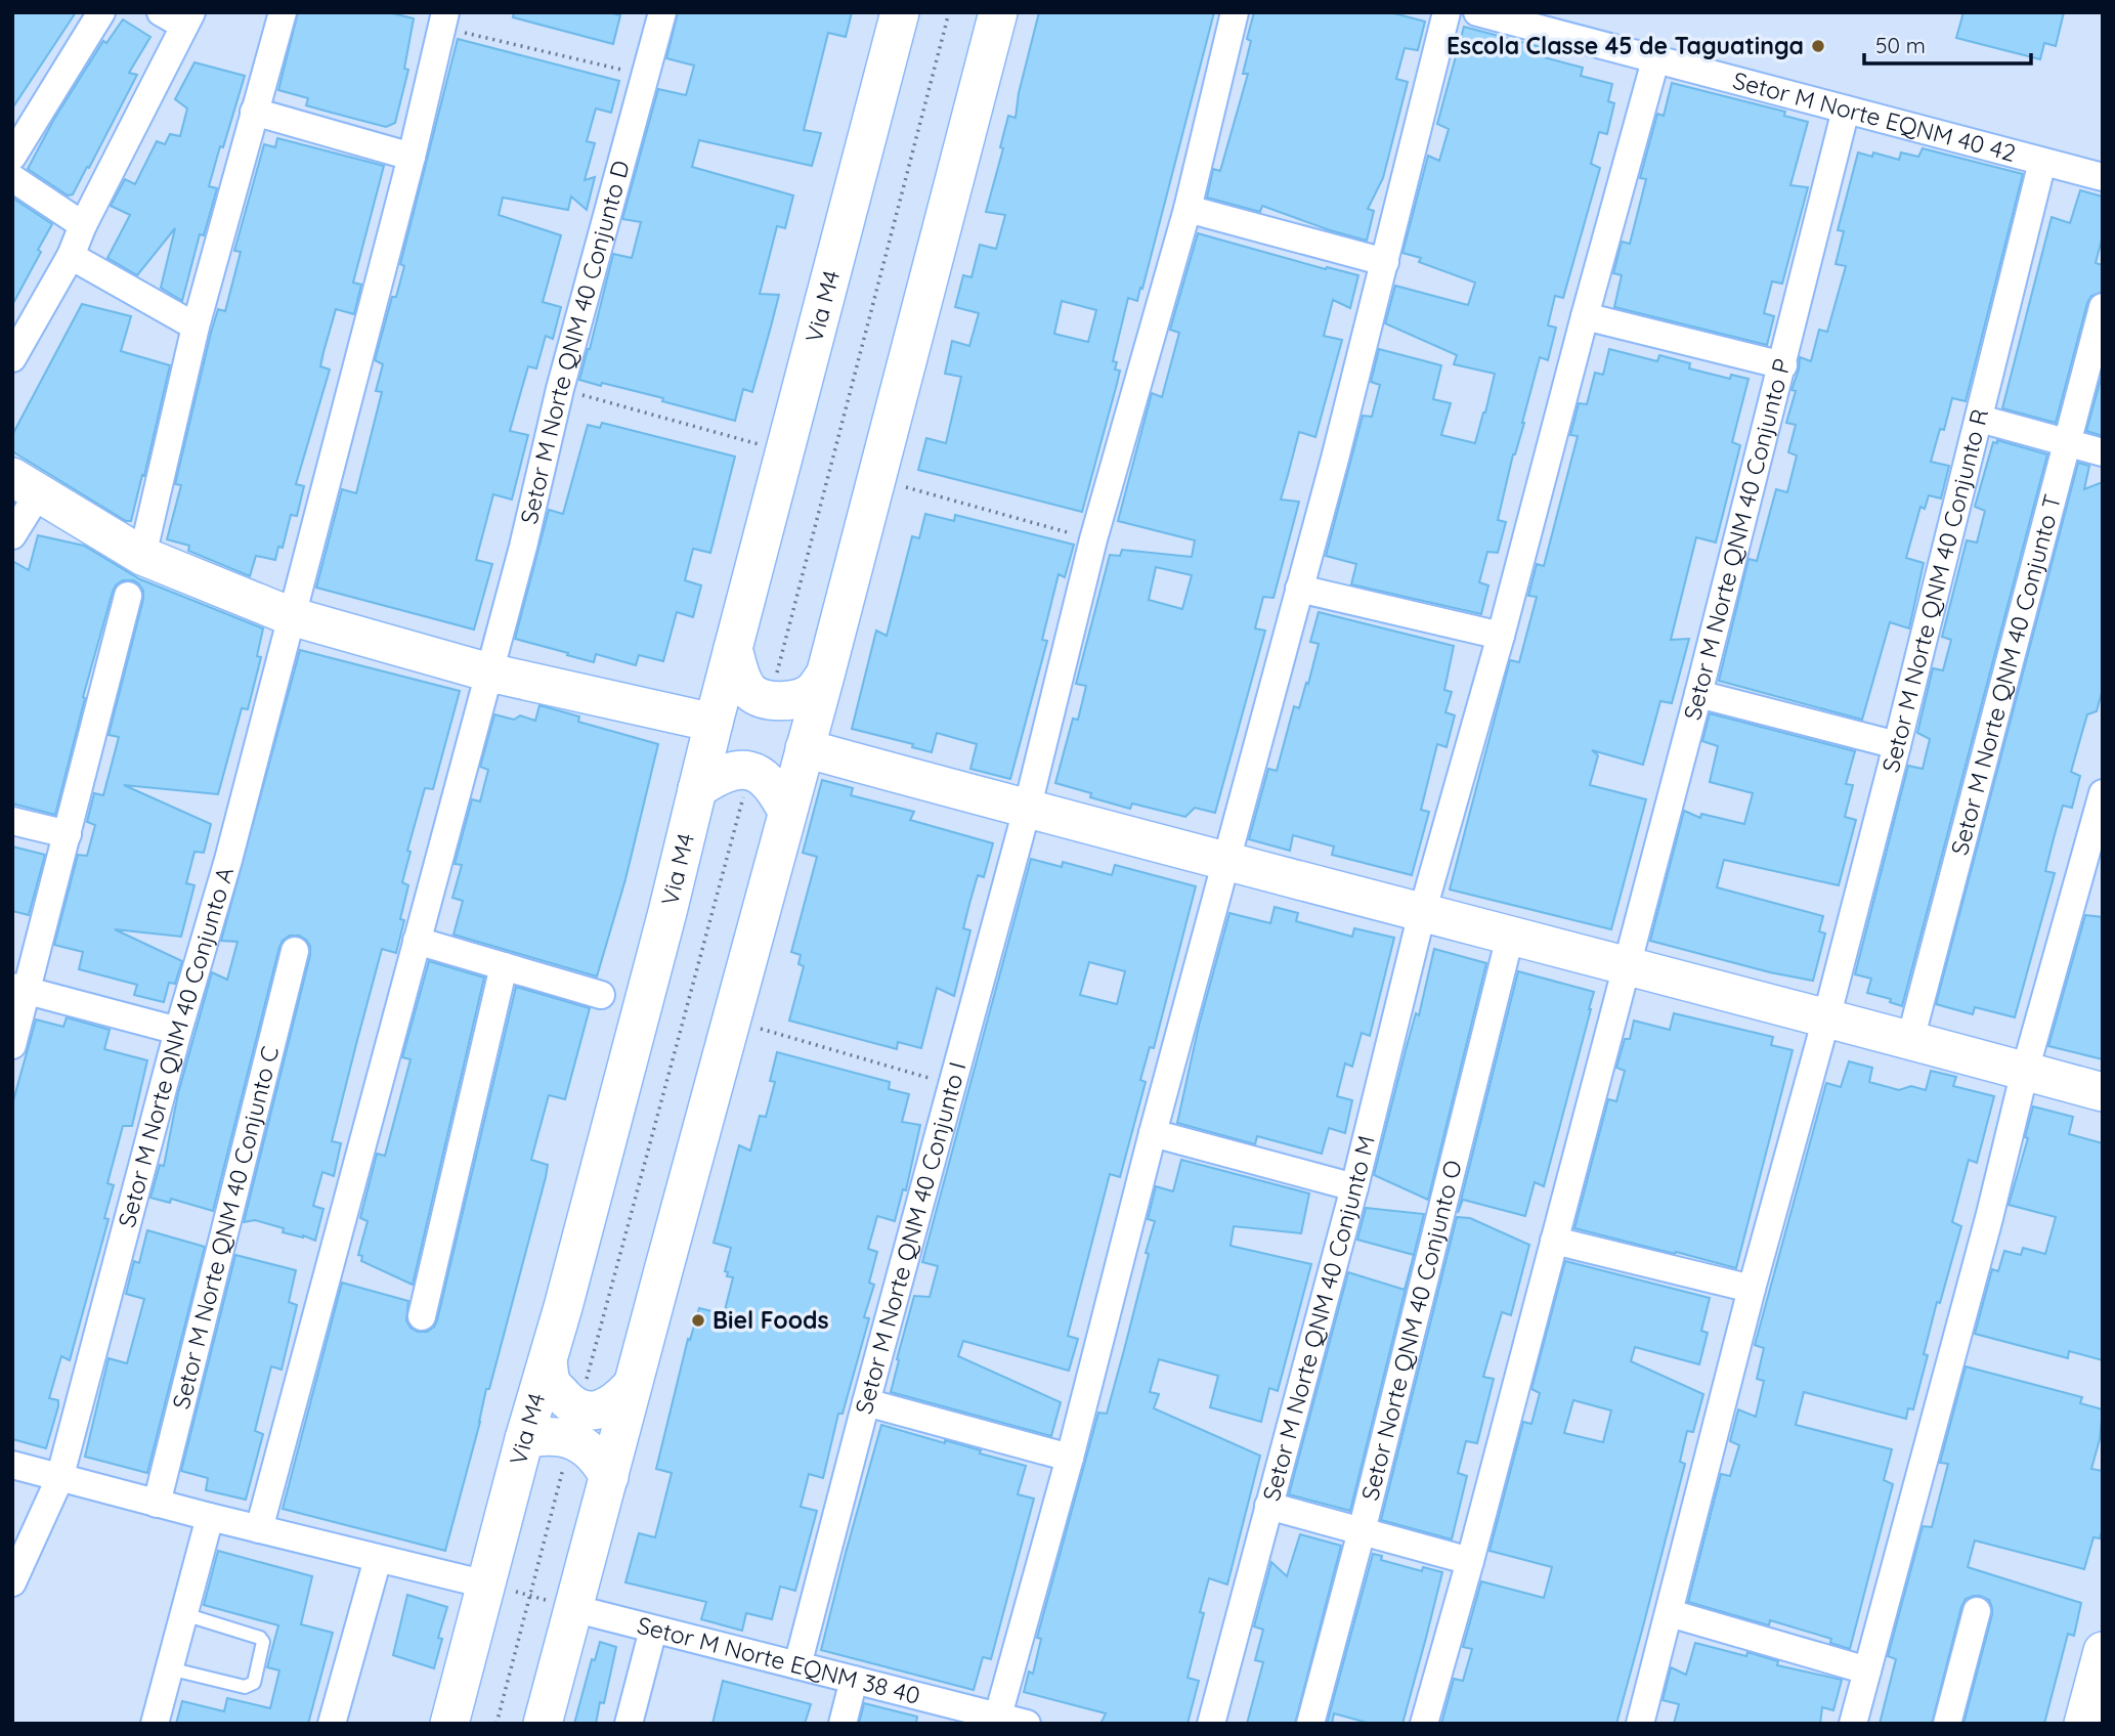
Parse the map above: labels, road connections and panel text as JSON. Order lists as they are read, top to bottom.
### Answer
{
  "streets": {
    "main road": ["Via M4"],
    "street": [
      "Setor M Norte EQNM 40 42",
      "Setor M Norte QNM 40 Conjunto D",
      "Setor M Norte QNM 40 Conjunto P",
      "Setor M Norte QNM 40 Conjunto R",
      "Setor M Norte QNM 40 Conjunto T",
      "Setor M Norte QNM 40 Conjunto A",
      "Setor M Norte QNM 40 Conjunto C",
      "Setor M Norte QNM 40 Conjunto I",
      "Setor M Norte QNM 40 Conjunto M",
      "Setor Norte QNM 40 Conjunto O",
      "Setor M Norte EQNM 38 40"
    ]
  },
  "crossings": [
    ["Setor M Norte EQNM 40 42", "Setor M Norte QNM 40 Conjunto P"],
    ["Setor M Norte EQNM 40 42", "Setor M Norte QNM 40 Conjunto R"],
    ["Setor M Norte EQNM 40 42", "Setor M Norte QNM 40 Conjunto M"],
    ["Setor M Norte QNM 40 Conjunto I", "Setor M Norte EQNM 38 40"]
  ],
  "places": ["Escola Classe 45 de Taguatinga", "Biel Foods"],
  "scale_bar": "50 m"
}
